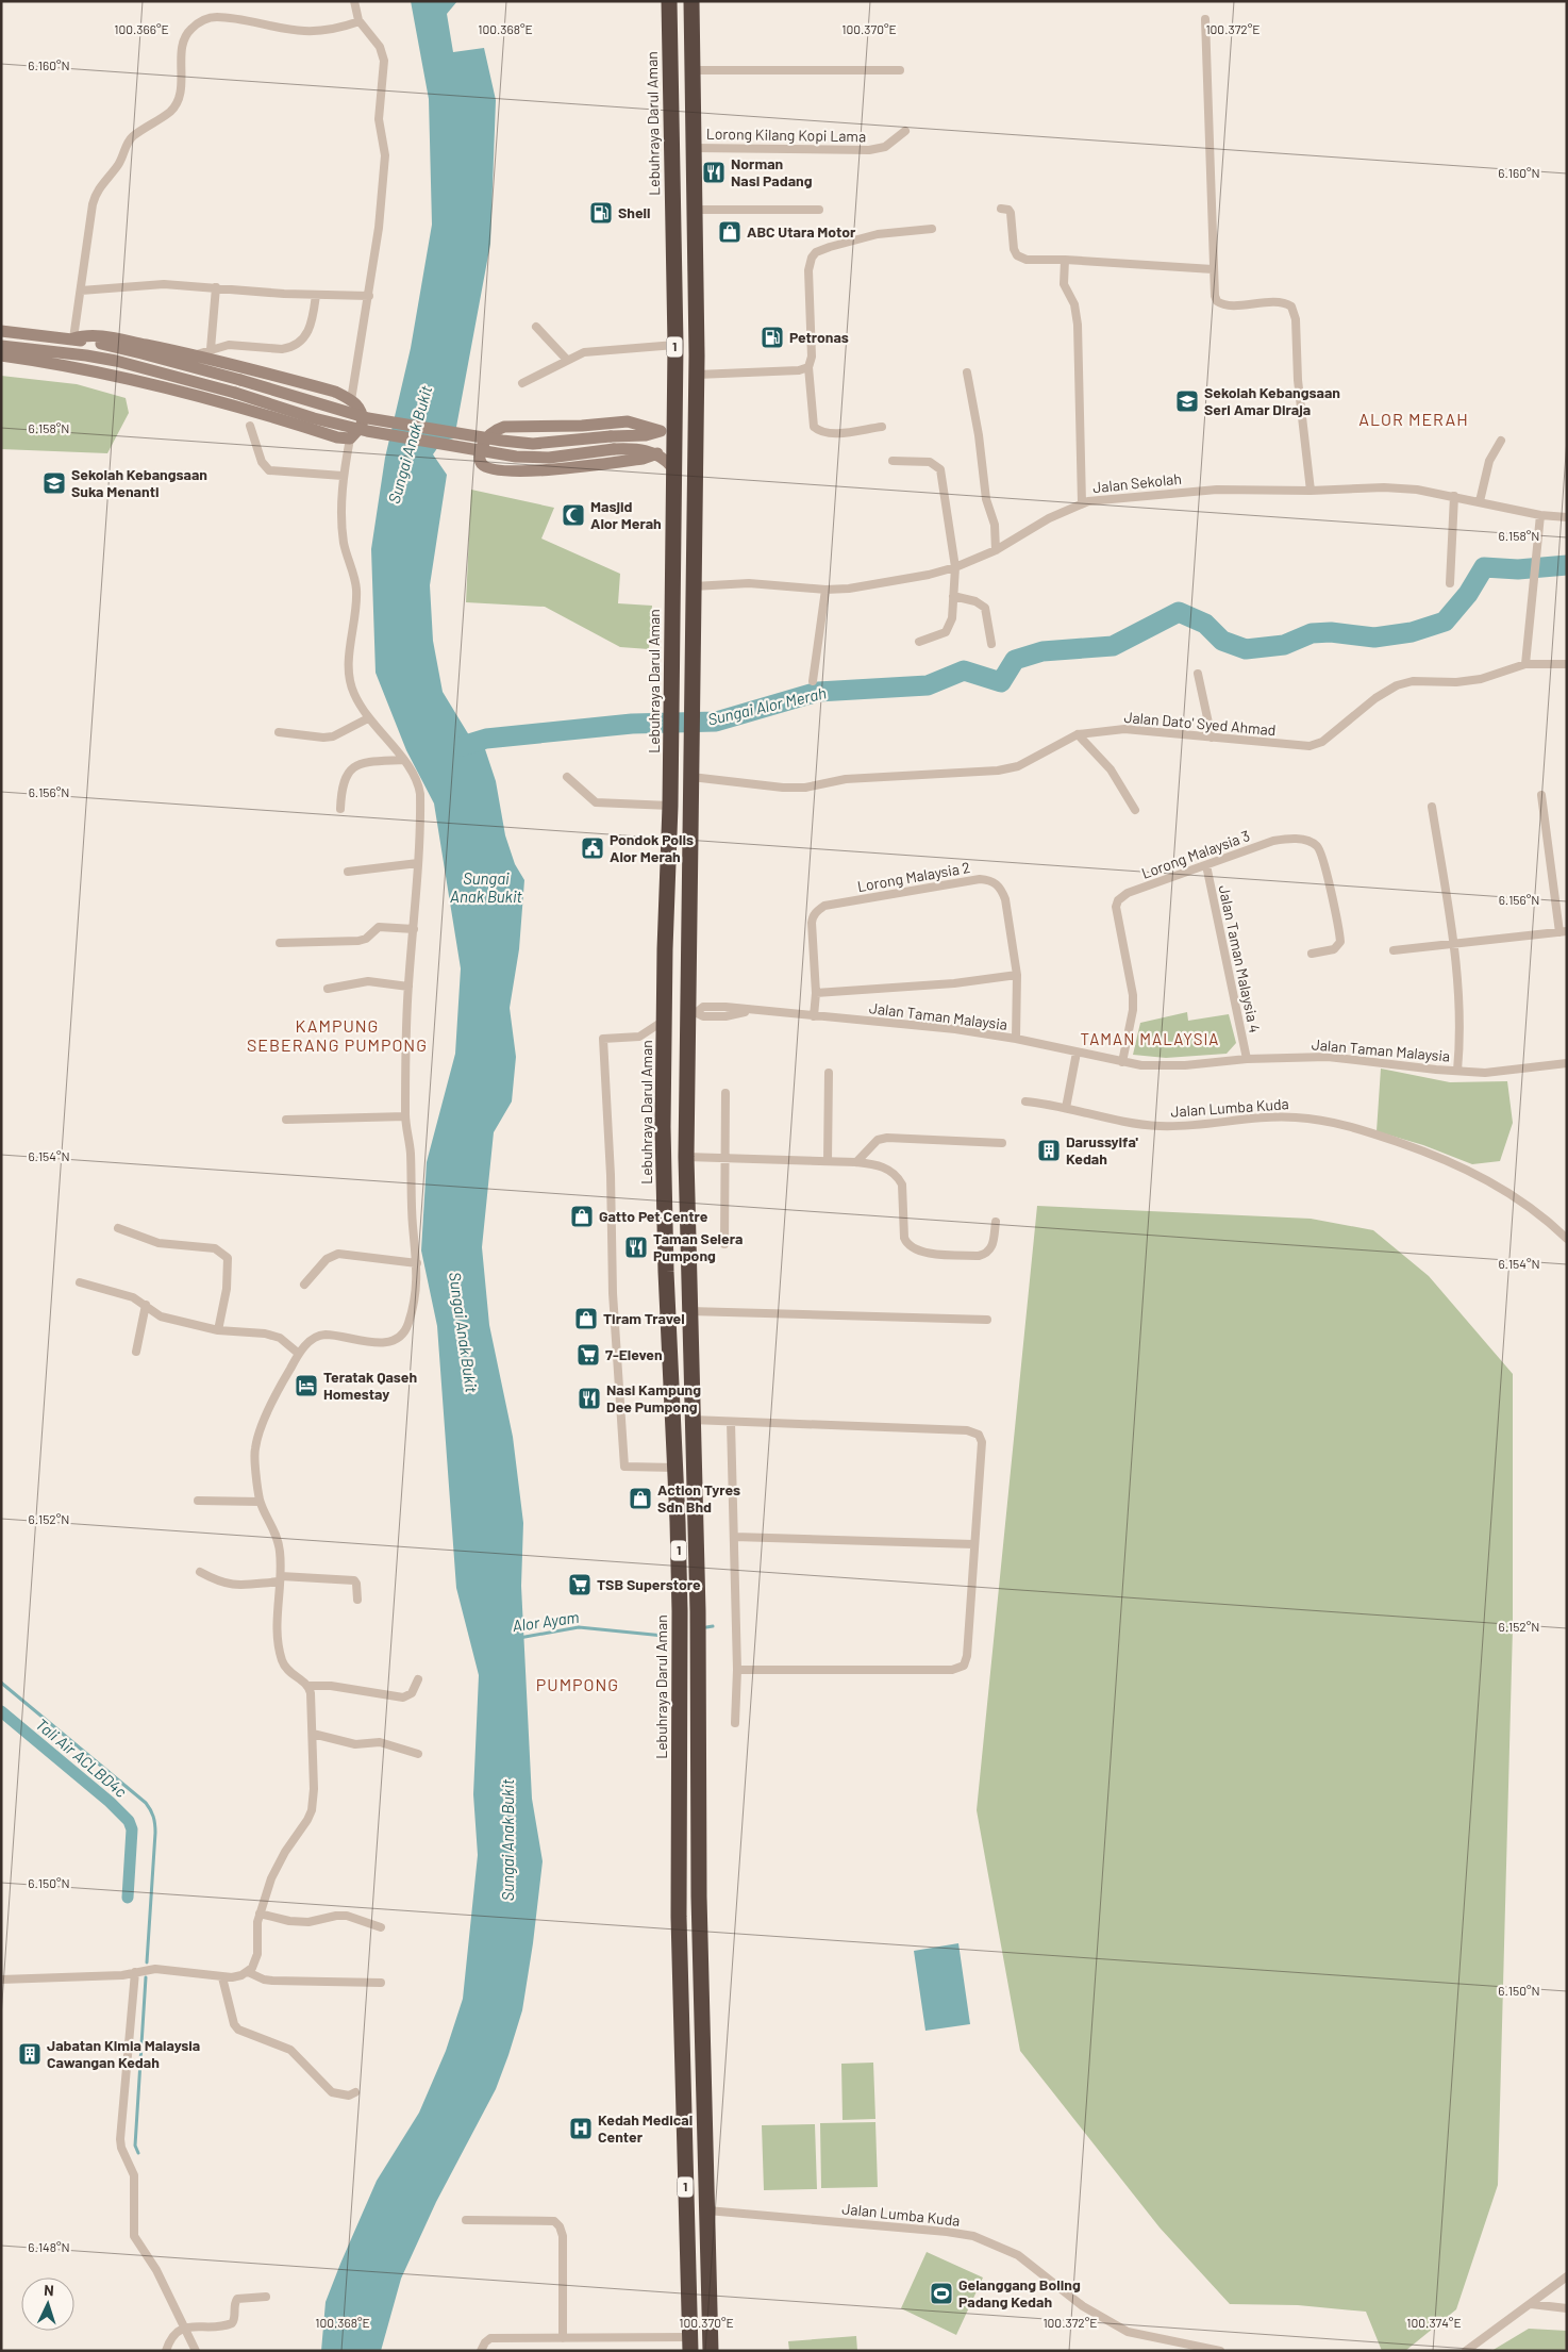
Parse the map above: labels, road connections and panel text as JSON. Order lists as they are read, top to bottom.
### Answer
{
  "streets": {
    "highway": ["Lebuhraya Darul Aman", "1"],
    "street": [
      "Lorong Kilang Kopi Lama",
      "Jalan Sekolah",
      "Jalan Dato' Syed Ahmad",
      "Lorong Malaysia 3",
      "Lorong Malaysia 2",
      "Jalan Taman Malaysia 4",
      "Jalan Taman Malaysia",
      "Jalan Lumba Kuda"
    ]
  },
  "crossings": [
    ["Lorong Kilang Kopi Lama", "1"],
    ["1", "Jalan Sekolah"],
    ["1", "Jalan Dato' Syed Ahmad"],
    ["1", "Jalan Taman Malaysia"],
    ["1", "Jalan Lumba Kuda"],
    ["Lorong Malaysia 3", "Jalan Taman Malaysia 4"],
    ["Lorong Malaysia 3", "Jalan Taman Malaysia"],
    ["Lorong Malaysia 2", "Jalan Taman Malaysia"],
    ["Jalan Taman Malaysia 4", "Jalan Taman Malaysia"]
  ],
  "districts": [
    "ALOR MERAH",
    "KAMPUNG SEBERANG PUMPONG",
    "TAMAN MALAYSIA",
    "PUMPONG"
  ],
  "water": [
    "Sungai Anak Bukit",
    "Sungai Alor Merah",
    "Alor Ayam",
    "Tali Air ACLBD4c"
  ],
  "places": {
    "restaurant": ["Norman Nasi Padang", "Taman Selera Pumpong", "Nasi Kampung Dee Pumpong"],
    "fuel station": ["Shell", "Petronas"],
    "shop": [
      "ABC Utara Motor",
      "Gatto Pet Centre",
      "Tiram Travel",
      "Action Tyres Sdn Bhd"
    ],
    "school or university": ["Sekolah Kebangsaan Seri Amar Diraja", "Sekolah Kebangsaan Suka Menanti"],
    "mosque": ["Masjid Alor Merah"],
    "public building": ["Pondok Polis Alor Merah"],
    "building": ["Darussyifa' Kedah", "Jabatan Kimia Malaysia Cawangan Kedah"],
    "supermarket": ["7-Eleven", "TSB Superstore"],
    "hotel": ["Teratak Qaseh Homestay"],
    "hospital": ["Kedah Medical Center"],
    "sports": ["Gelanggang Boling Padang Kedah"]
  },
  "north": "top",
  "coordinates": [
    "100.366°E",
    "100.368°E",
    "100.370°E",
    "100.372°E",
    "6.160°N",
    "6.158°N",
    "6.156°N",
    "6.154°N",
    "6.152°N",
    "6.150°N",
    "6.148°N",
    "100.374°E"
  ]
}
